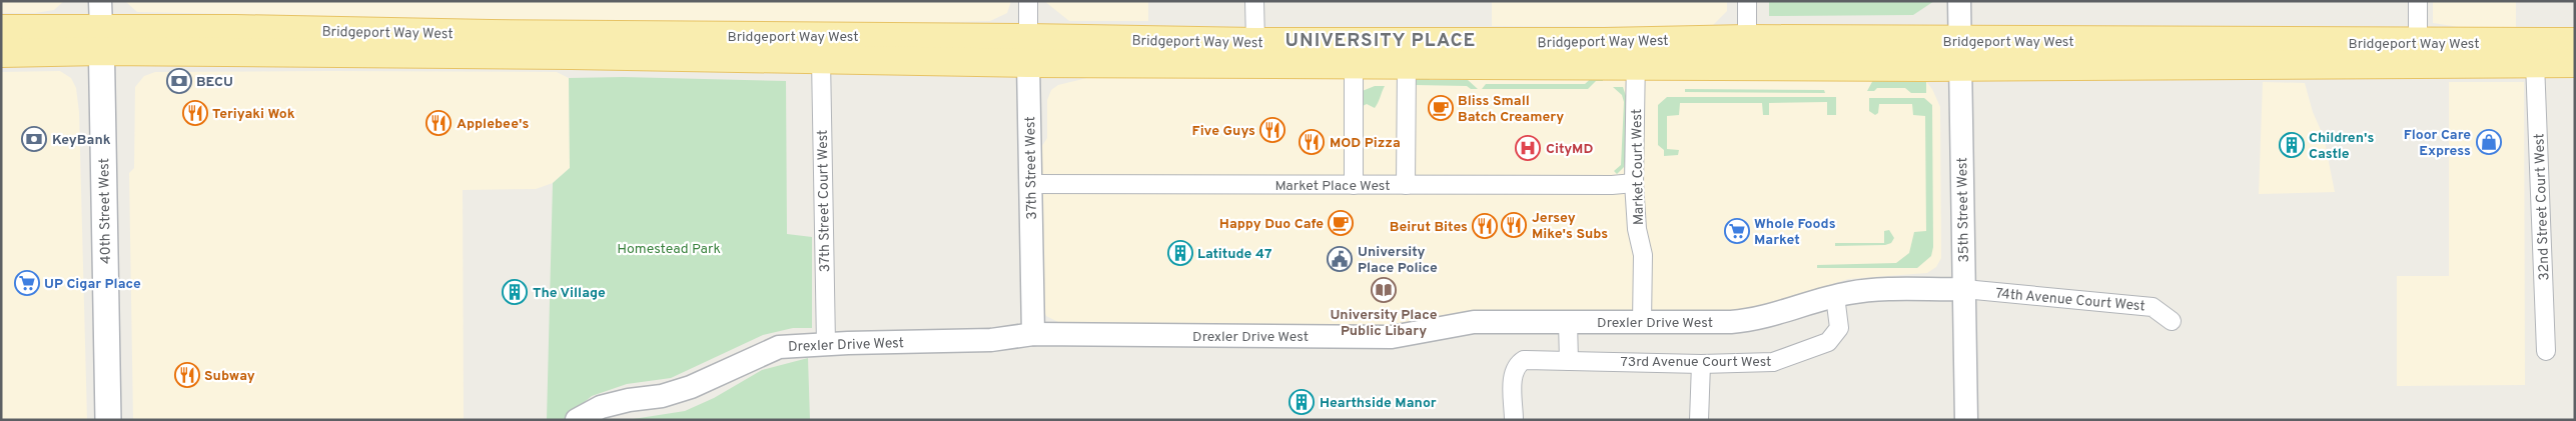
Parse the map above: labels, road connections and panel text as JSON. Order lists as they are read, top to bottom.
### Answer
{
  "streets": {
    "main road": ["Bridgeport Way West", "40th Street West"],
    "street": [
      "Market Court West",
      "37th Street West",
      "Market Place West",
      "37th Street Court West",
      "32nd Street Court West",
      "35th Street West",
      "74th Avenue Court West",
      "Drexler Drive West",
      "73rd Avenue Court West"
    ]
  },
  "crossings": [
    ["Bridgeport Way West", "Market Court West"],
    ["Bridgeport Way West", "37th Street West"],
    ["Bridgeport Way West", "37th Street Court West"],
    ["Bridgeport Way West", "32nd Street Court West"],
    ["Bridgeport Way West", "35th Street West"],
    ["Bridgeport Way West", "40th Street West"],
    ["Market Court West", "Market Place West"],
    ["Market Court West", "Drexler Drive West"],
    ["37th Street West", "Market Place West"],
    ["37th Street West", "Drexler Drive West"],
    ["37th Street Court West", "Drexler Drive West"],
    ["35th Street West", "74th Avenue Court West"],
    ["35th Street West", "Drexler Drive West"],
    ["74th Avenue Court West", "Drexler Drive West"],
    ["Drexler Drive West", "73rd Avenue Court West"]
  ],
  "districts": ["UNIVERSITY PLACE"],
  "parks": ["Homestead Park"],
  "places": {
    "bank": ["BECU", "KeyBank"],
    "cafe": ["Bliss Small Batch Creamery", "Happy Duo Cafe"],
    "restaurant": [
      "Teriyaki Wok",
      "Applebee's",
      "Five Guys",
      "MOD Pizza",
      "Jersey Mike's Subs",
      "Beirut Bites",
      "Subway"
    ],
    "shop": ["Floor Care Express"],
    "building": [
      "Children's Castle",
      "Latitude 47",
      "The Village",
      "Hearthside Manor"
    ],
    "hospital": ["CityMD"],
    "supermarket": ["Whole Foods Market", "UP Cigar Place"],
    "public building": ["University Place Police"],
    "library": ["University Place Public Libary"]
  }
}
